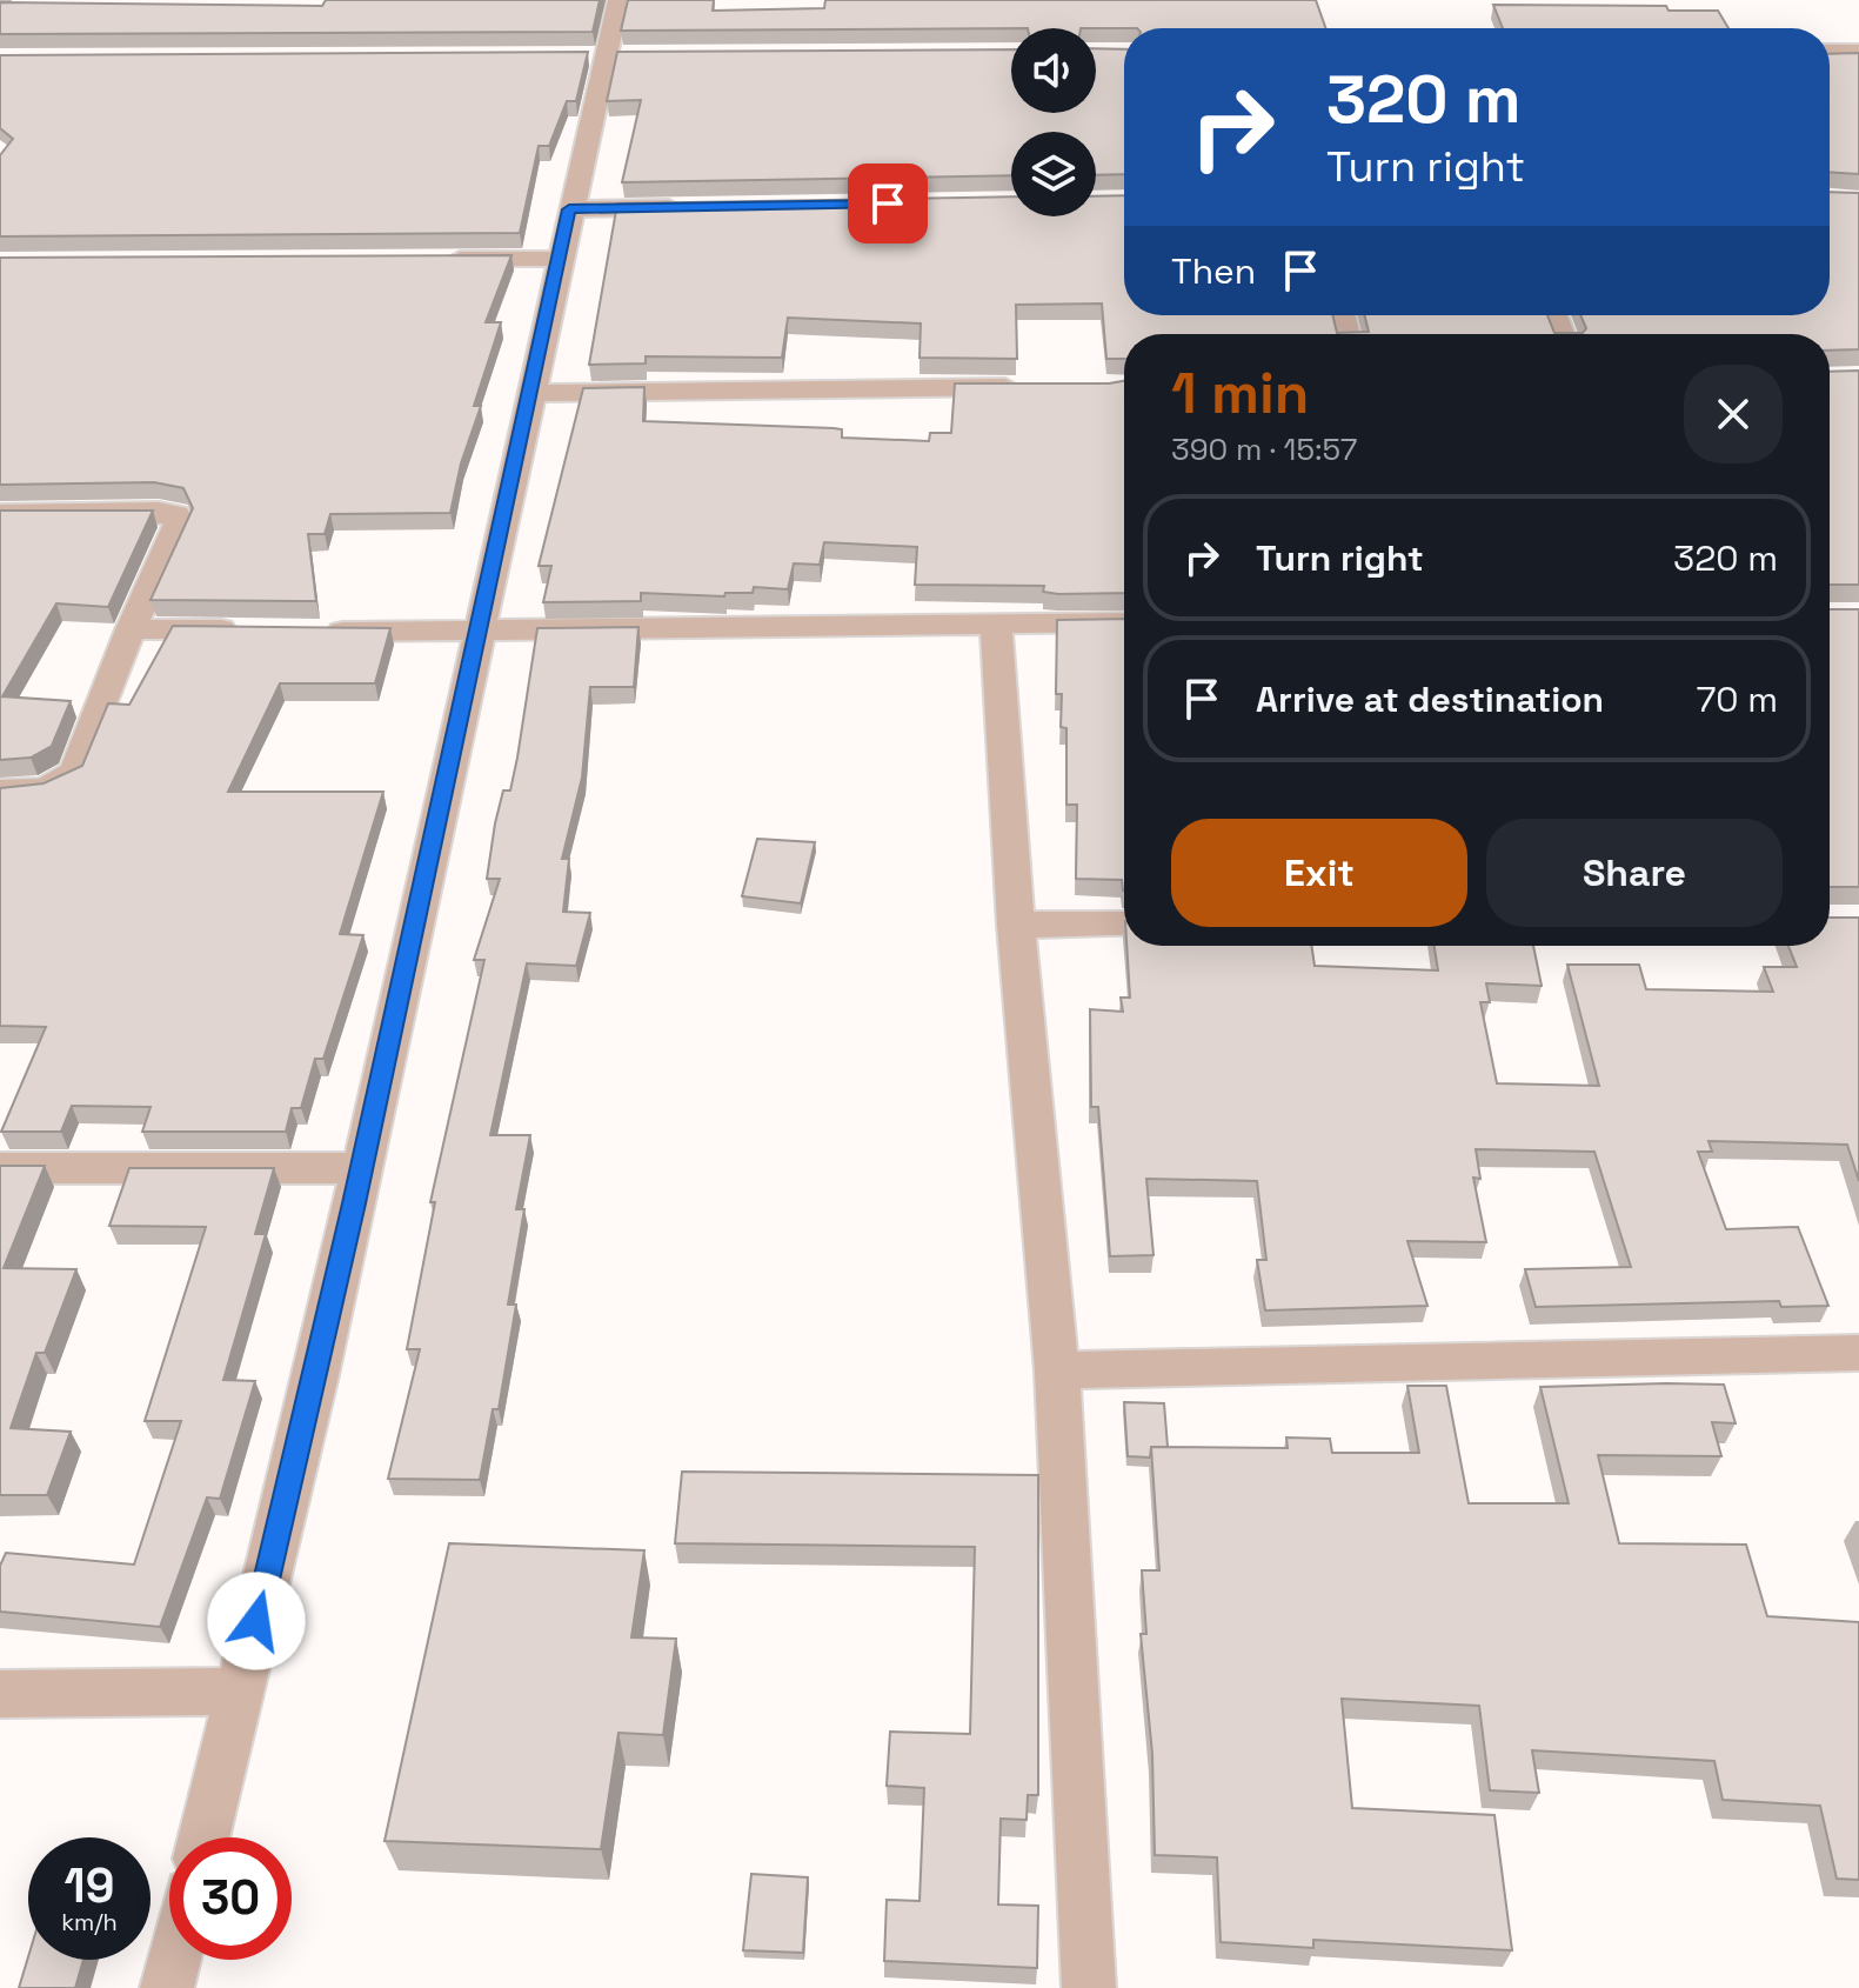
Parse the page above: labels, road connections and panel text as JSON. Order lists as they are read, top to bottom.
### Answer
{
  "page": {
    "turn": ["320 m", "Turn right"],
    "then": "Then",
    "heading": ["1 min", "390 m · 15:57"],
    "list": [
      {
        "name": "Turn right",
        "value": "320 m"
      },
      {
        "name": "Arrive at destination",
        "value": "70 m"
      }
    ],
    "buttons": ["Exit", "Share"],
    "speed": "19 km/h",
    "limit": "30"
  }
}
